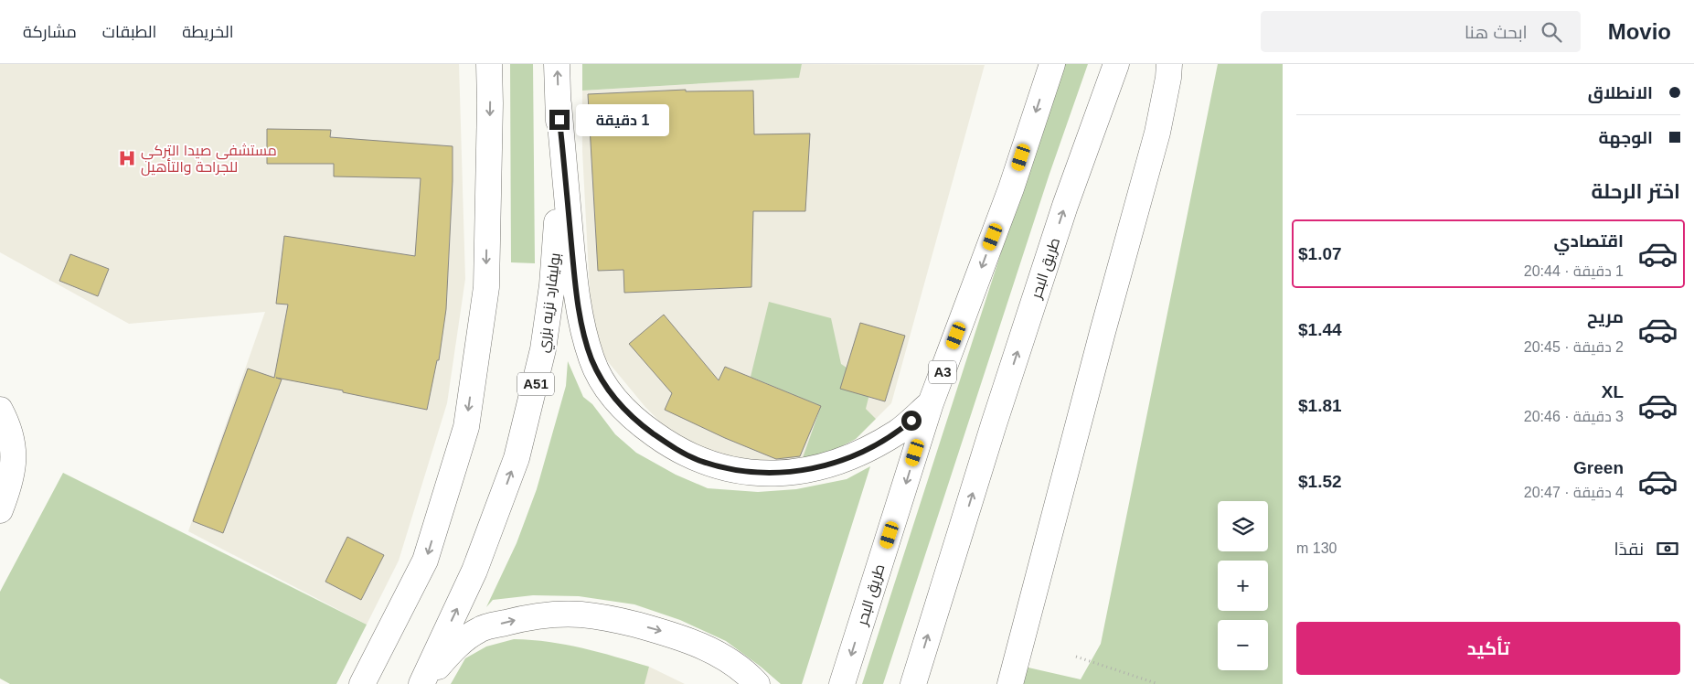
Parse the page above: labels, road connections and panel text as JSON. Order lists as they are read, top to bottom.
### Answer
{
  "streets": {
    "main road": [
      "طريق البحر",
      "بوليفارد نزيه بزري",
      "A3",
      "A51"
    ]
  },
  "places": {
    "hospital": ["مستشفى صيدا التركي للجراحة والتأهيل"]
  },
  "page": {
    "header": "Movio",
    "search": "ابحث هنا",
    "nav": ["الخريطة", "الطبقات", "مشاركة"],
    "banner": ["الانطلاق", "الوجهة"],
    "bubble": "1 دقيقة",
    "heading": "اختر الرحلة",
    "list": [
      {
        "name": "اقتصادي",
        "note": "1 دقيقة · 20:44",
        "value": "$1.07"
      },
      {
        "name": "مريح",
        "note": "2 دقيقة · 20:45",
        "value": "$1.44"
      },
      {
        "name": "XL",
        "note": "3 دقيقة · 20:46",
        "value": "$1.81"
      },
      {
        "name": "Green",
        "note": "4 دقيقة · 20:47",
        "value": "$1.52"
      }
    ],
    "map_buttons": ["+", "−"],
    "pay": ["نقدًا", "130 m"],
    "buttons": "تأكيد"
  }
}
